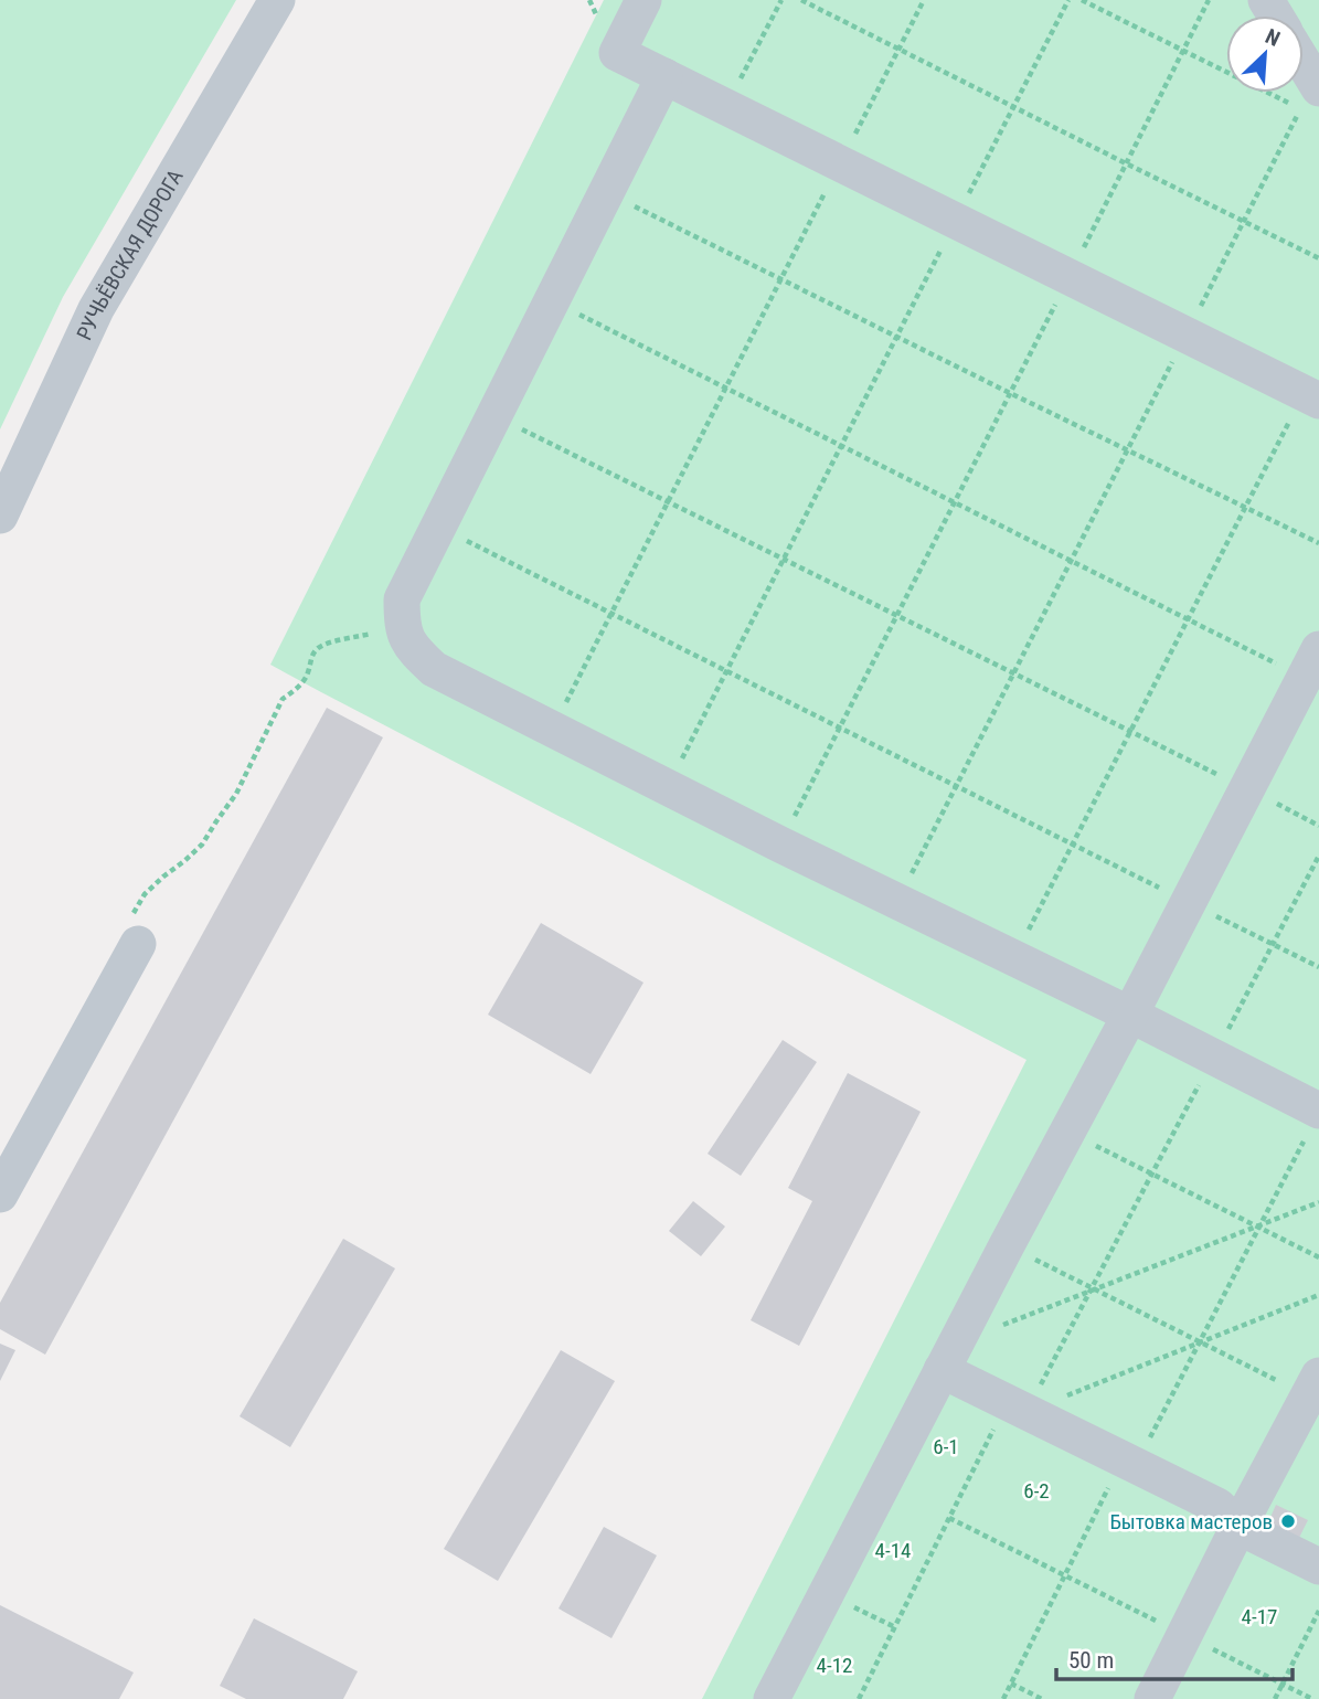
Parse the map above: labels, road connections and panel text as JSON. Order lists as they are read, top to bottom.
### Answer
{
  "streets": {
    "street": ["РУЧЬЁВСКАЯ ДОРОГА"]
  },
  "parks": [
    "6-1",
    "6-2",
    "4-14",
    "4-17",
    "4-12"
  ],
  "places": ["Бытовка мастеров"],
  "scale_bar": "50 m",
  "north": "top right"
}
